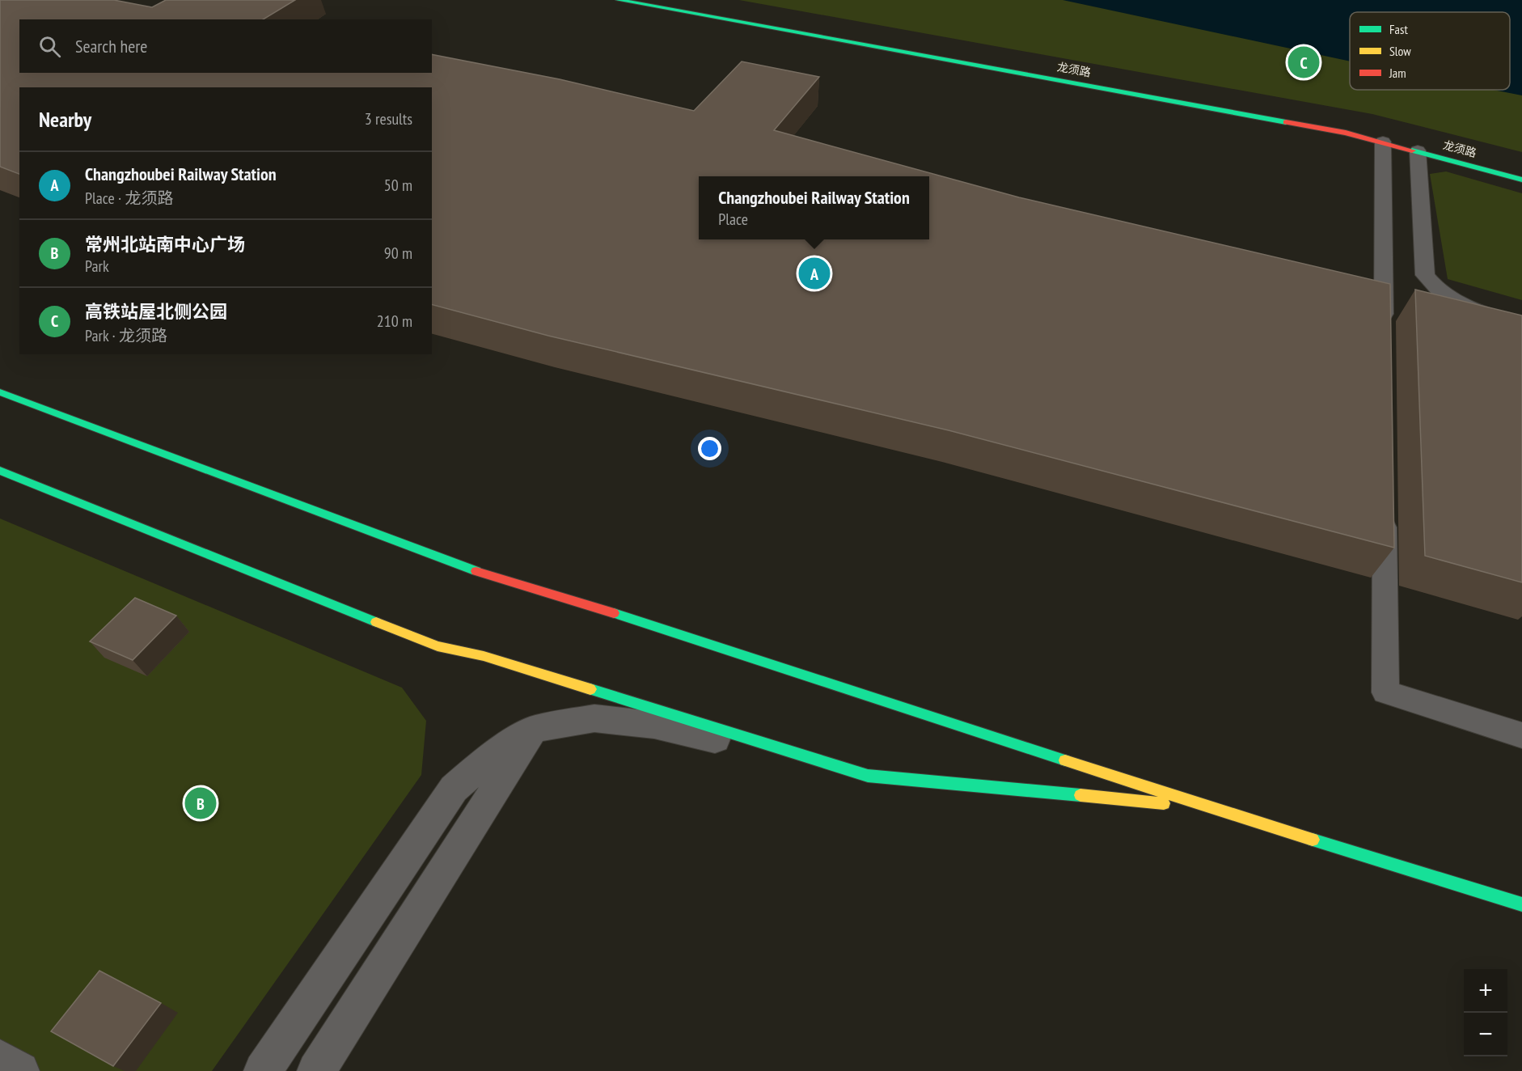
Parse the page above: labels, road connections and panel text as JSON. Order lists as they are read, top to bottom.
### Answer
{
  "streets": {
    "main road": ["龙须路"]
  },
  "legend": ["Fast", "Slow", "Jam"],
  "page": {
    "search": "Search here",
    "pins": ["C", "A", "B"],
    "heading": ["Nearby", "3 results"],
    "list": [
      {
        "mark": "A",
        "name": "Changzhoubei Railway Station",
        "note": "Place · 龙须路",
        "value": "50 m"
      },
      {
        "mark": "B",
        "name": "常州北站南中心广场",
        "note": "Park",
        "value": "90 m"
      },
      {
        "mark": "C",
        "name": "高铁站屋北侧公园",
        "note": "Park · 龙须路",
        "value": "210 m"
      }
    ],
    "popup": ["Changzhoubei Railway Station", "Place"],
    "map_buttons": ["+", "−"]
  }
}
